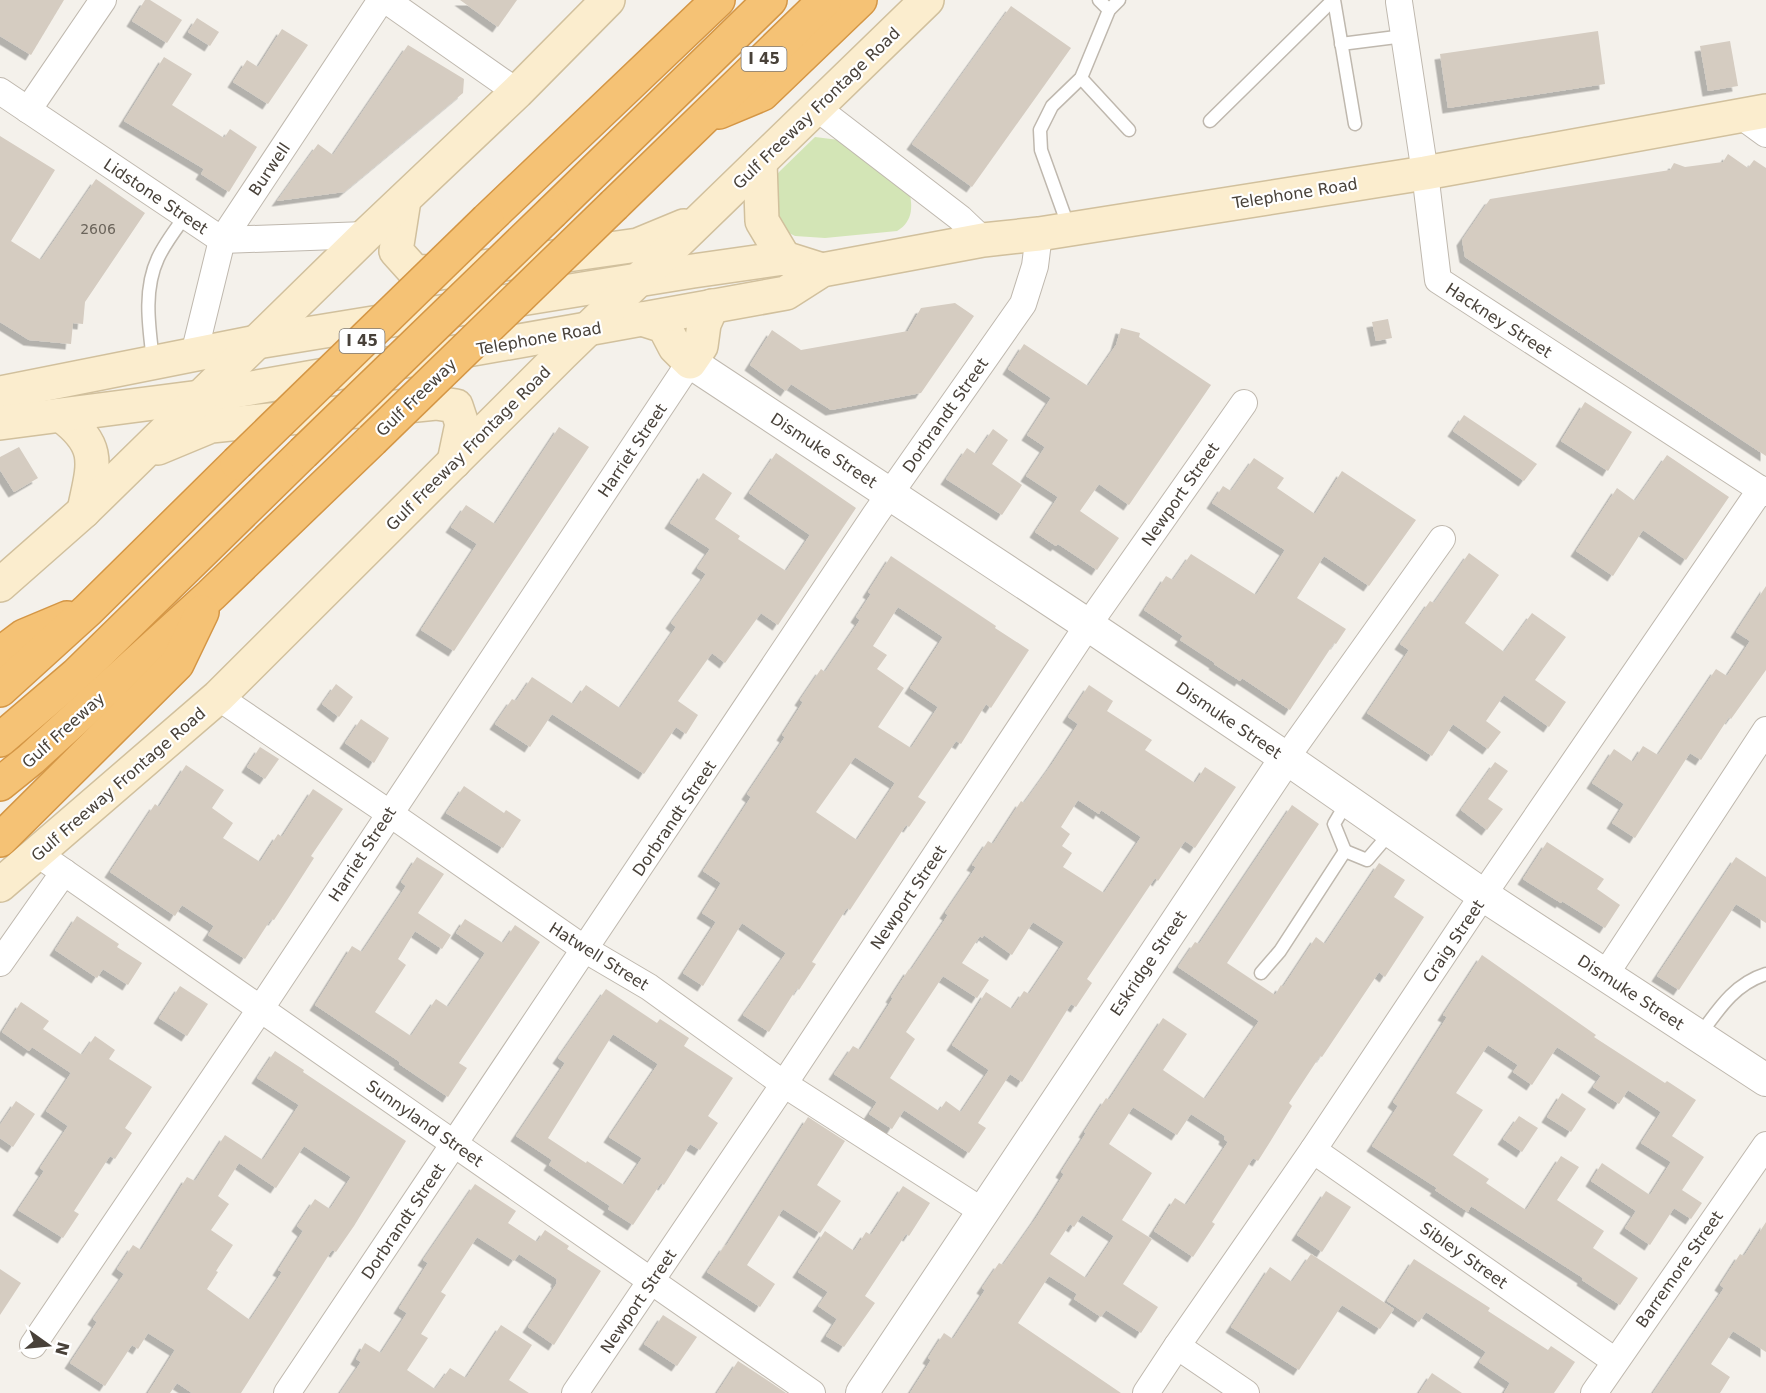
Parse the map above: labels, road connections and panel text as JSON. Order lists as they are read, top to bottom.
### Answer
{
  "streets": {
    "highway": ["I 45", "Gulf Freeway"],
    "main road": ["Gulf Freeway Frontage Road", "Telephone Road"],
    "street": [
      "Burwell",
      "Lidstone Street",
      "Hackney Street",
      "Dorbrandt Street",
      "Harriet Street",
      "Dismuke Street",
      "Newport Street",
      "Craig Street",
      "Hatwell Street",
      "Eskridge Street",
      "Sunnyland Street",
      "Sibley Street",
      "Barremore Street"
    ]
  },
  "crossings": [
    ["Gulf Freeway Frontage Road", "Telephone Road"],
    ["Gulf Freeway Frontage Road", "Hatwell Street"],
    ["Gulf Freeway Frontage Road", "Sunnyland Street"],
    ["Burwell", "Telephone Road"],
    ["Burwell", "Lidstone Street"],
    ["Telephone Road", "Hackney Street"],
    ["Telephone Road", "Dorbrandt Street"],
    ["Hackney Street", "Craig Street"],
    ["Dorbrandt Street", "Dismuke Street"],
    ["Dorbrandt Street", "Hatwell Street"],
    ["Dorbrandt Street", "Sunnyland Street"],
    ["Harriet Street", "Dismuke Street"],
    ["Harriet Street", "Hatwell Street"],
    ["Harriet Street", "Sunnyland Street"],
    ["Dismuke Street", "Newport Street"],
    ["Dismuke Street", "Craig Street"],
    ["Dismuke Street", "Eskridge Street"],
    ["Newport Street", "Hatwell Street"],
    ["Newport Street", "Sunnyland Street"],
    ["Craig Street", "Sibley Street"],
    ["Hatwell Street", "Eskridge Street"],
    ["Sibley Street", "Barremore Street"]
  ],
  "house_numbers": ["2606"],
  "north": "right"
}
